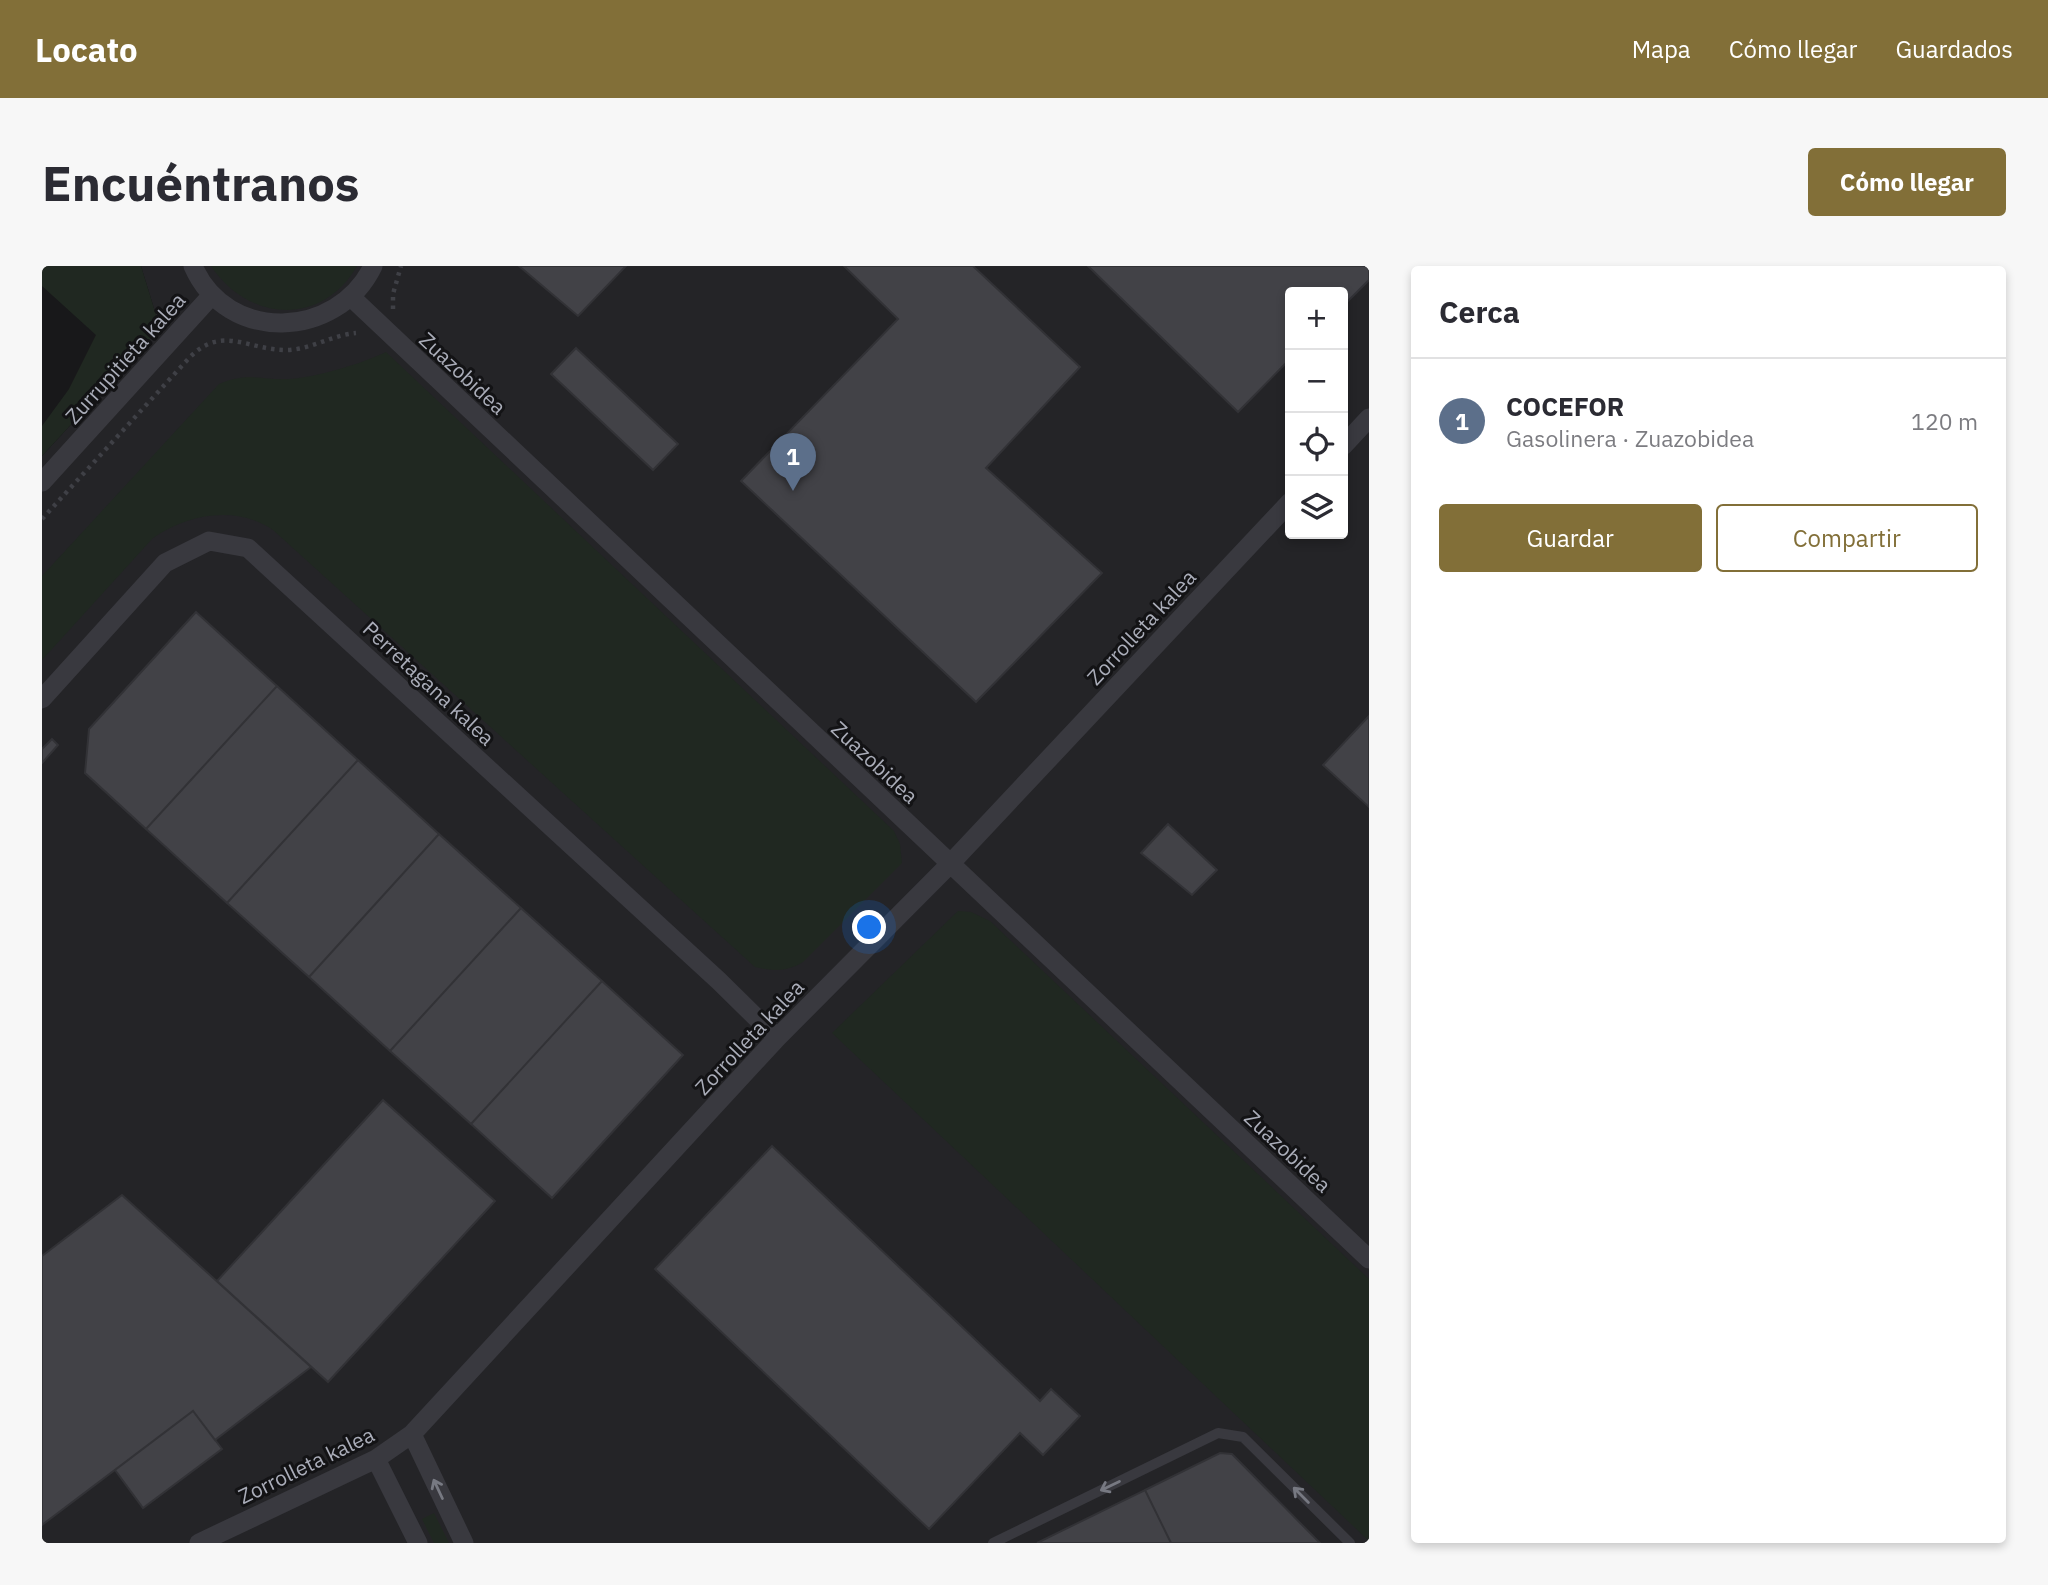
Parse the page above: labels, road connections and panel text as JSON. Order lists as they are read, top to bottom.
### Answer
{
  "streets": {
    "street": [
      "Zurrupitieta kalea",
      "Zuazobidea",
      "Zorrolleta kalea",
      "Perretagana kalea"
    ]
  },
  "crossings": [
    ["Zuazobidea", "Zorrolleta kalea"],
    ["Zorrolleta kalea", "Perretagana kalea"]
  ],
  "page": {
    "header": "Locato",
    "nav": ["Mapa", "Cómo llegar", "Guardados"],
    "buttons": [
      "Cómo llegar",
      ["Guardar", "Compartir"]
    ],
    "title": "Encuéntranos",
    "heading": "Cerca",
    "map_buttons": ["+", "−"],
    "list": [
      {
        "mark": "1",
        "name": "COCEFOR",
        "note": "Gasolinera · Zuazobidea",
        "value": "120 m"
      }
    ],
    "pins": "1"
  }
}
